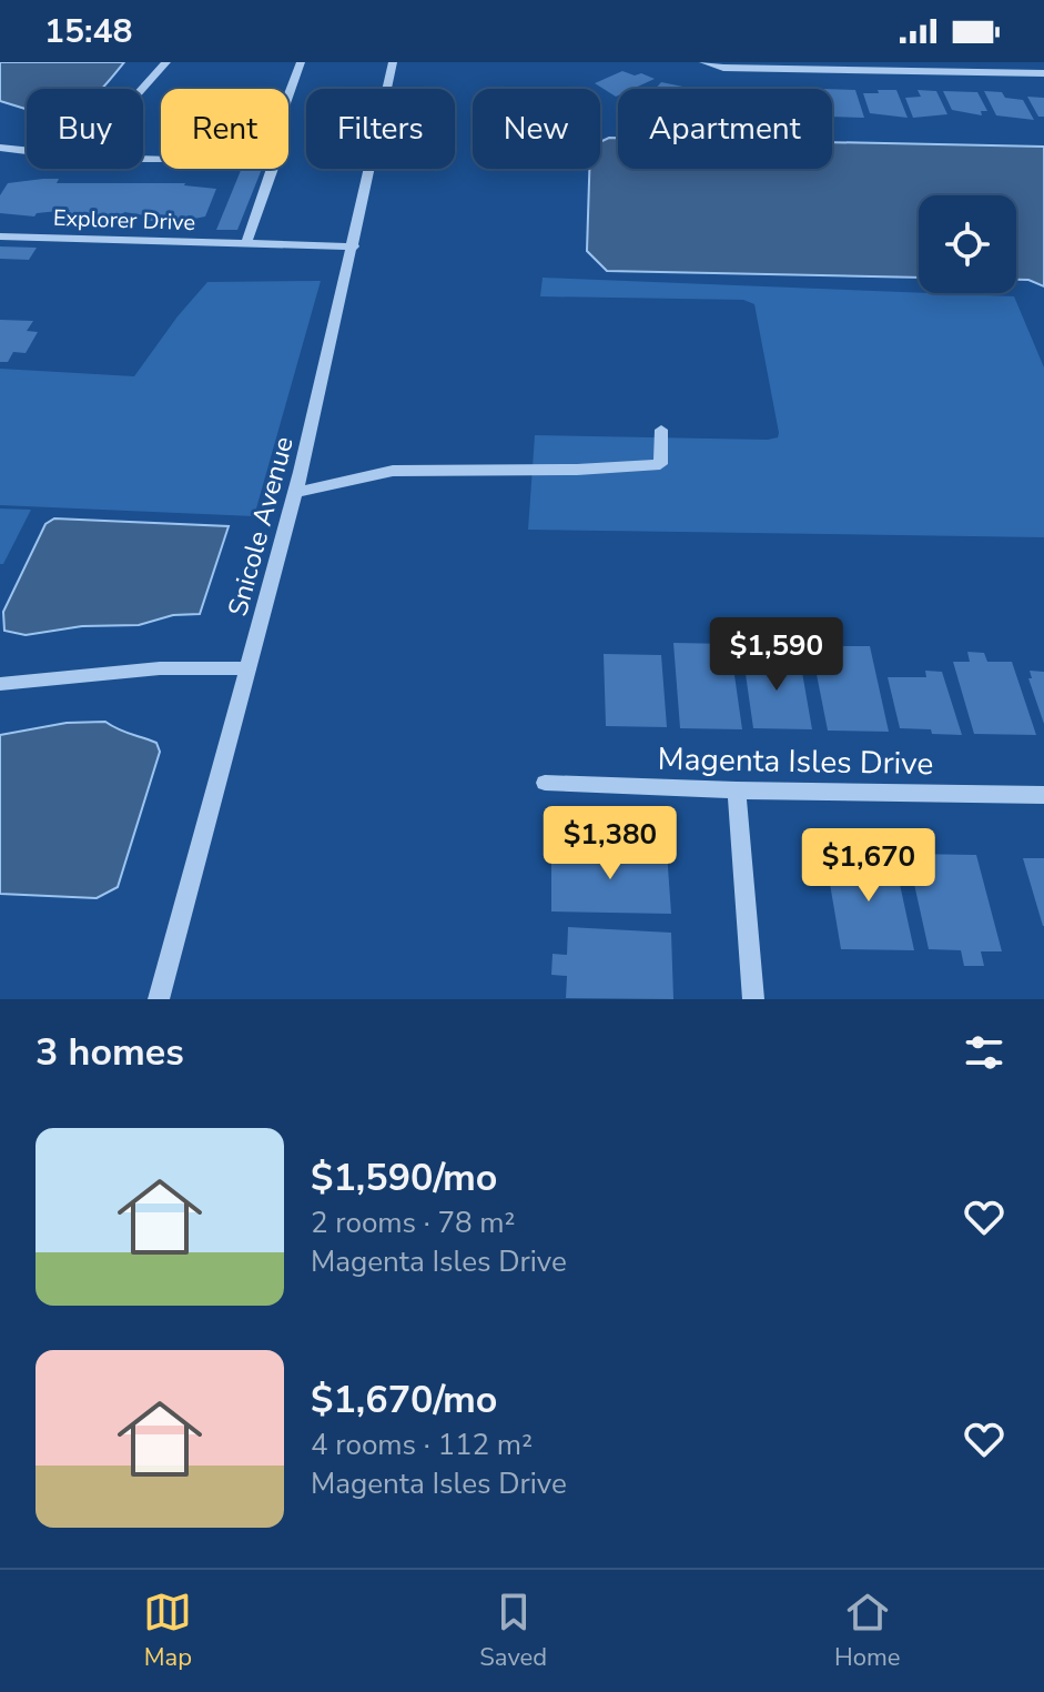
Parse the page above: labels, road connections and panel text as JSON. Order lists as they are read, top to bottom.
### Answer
{
  "streets": {
    "street": ["Explorer Drive", "Snicole Avenue", "Magenta Isles Drive"]
  },
  "crossings": [
    ["Explorer Drive", "Snicole Avenue"]
  ],
  "page": {
    "status": "15:48",
    "chip": [
      "Buy",
      "Rent",
      "Filters",
      "New",
      "Apartment"
    ],
    "price": ["$1,590", "$1,380", "$1,670"],
    "heading": "3 homes",
    "list": [
      {
        "name": "$1,590/mo",
        "note": "2 rooms · 78 m² · Magenta Isles Drive"
      },
      {
        "name": "$1,670/mo",
        "note": "4 rooms · 112 m² · Magenta Isles Drive"
      }
    ],
    "tabs": ["Map", "Saved", "Home"]
  }
}
